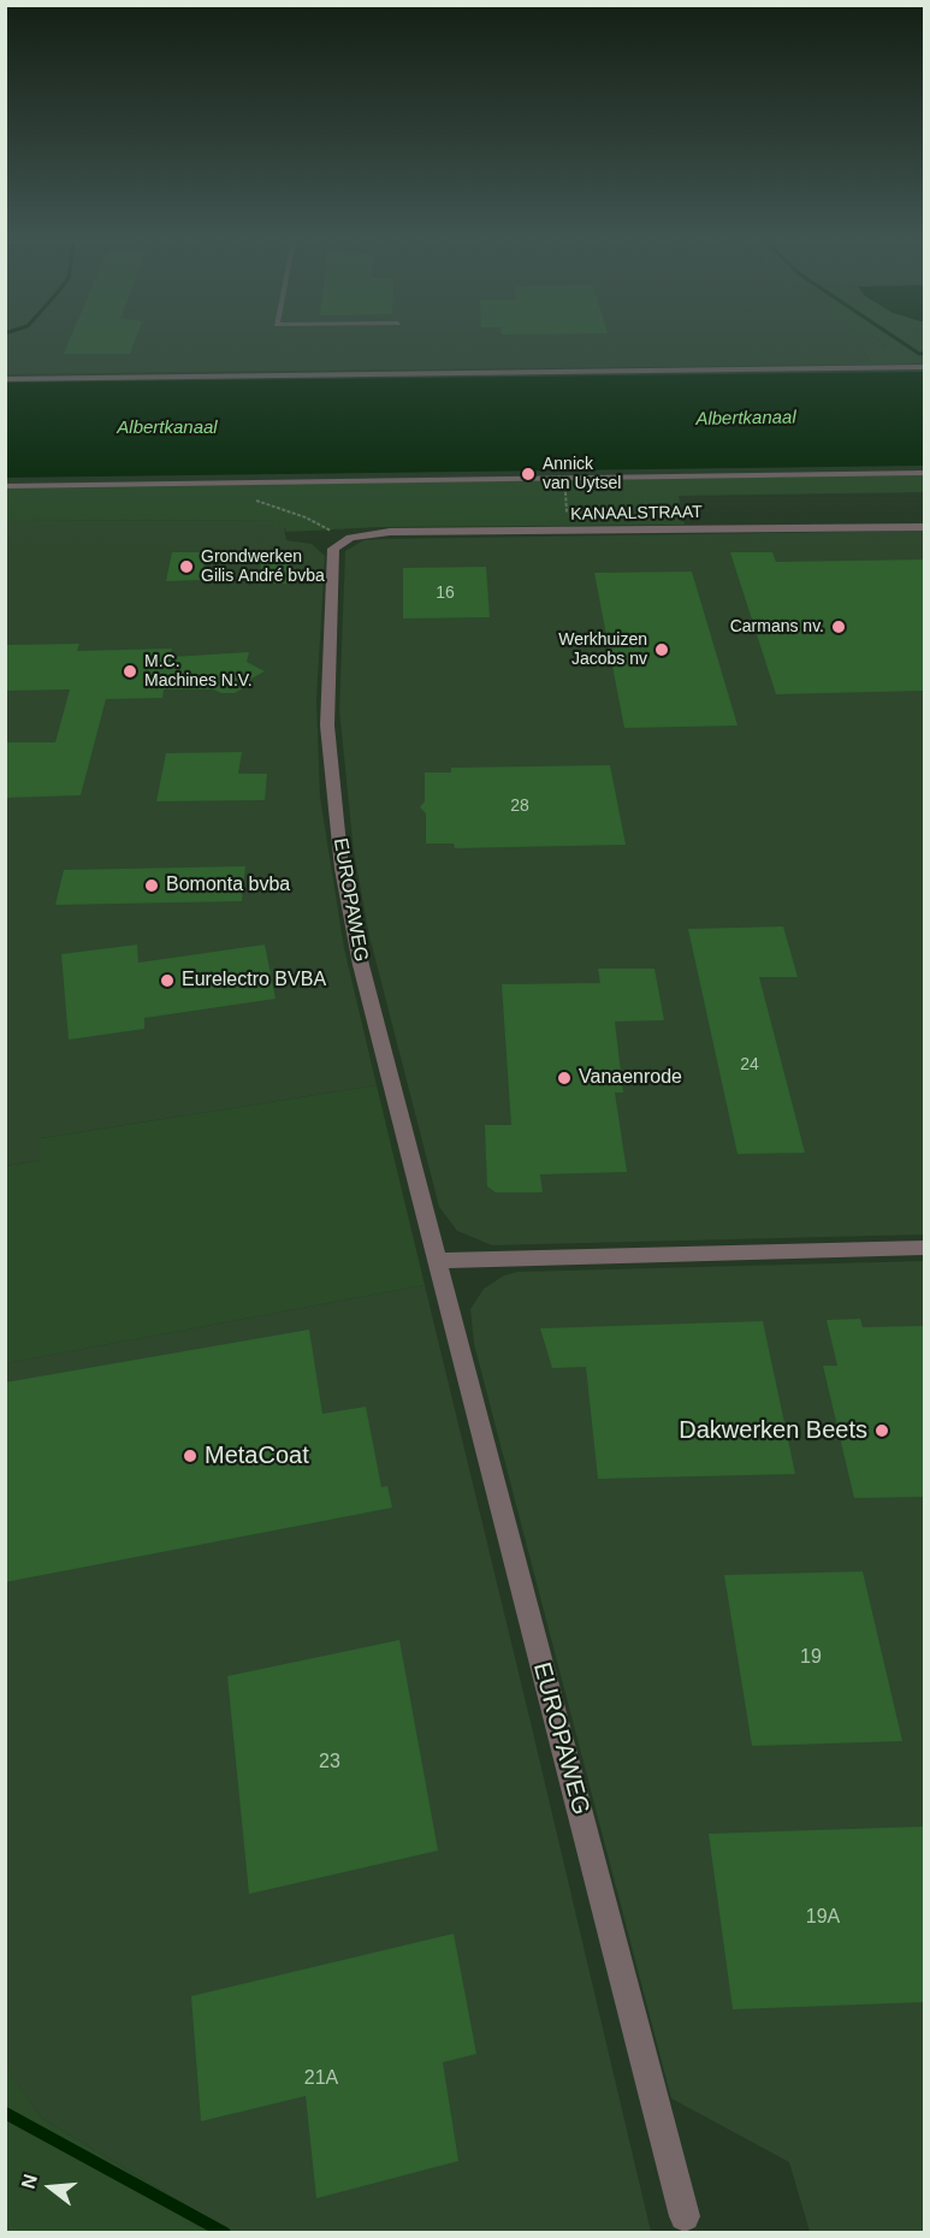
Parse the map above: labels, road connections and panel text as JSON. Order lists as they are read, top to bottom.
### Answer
{
  "streets": {
    "street": ["KANAALSTRAAT", "EUROPAWEG"]
  },
  "crossings": [
    ["KANAALSTRAAT", "EUROPAWEG"]
  ],
  "water": ["Albertkanaal"],
  "places": [
    "Annick van Uytsel",
    "Grondwerken Gilis André bvba",
    "Carmans nv.",
    "Werkhuizen Jacobs nv",
    "M.C. Machines N.V.",
    "Bomonta bvba",
    "Eurelectro BVBA",
    "Vanaenrode",
    "Dakwerken Beets",
    "MetaCoat"
  ],
  "house_numbers": [
    "16",
    "28",
    "24",
    "19",
    "23",
    "19A",
    "21A"
  ],
  "north": "left"
}
